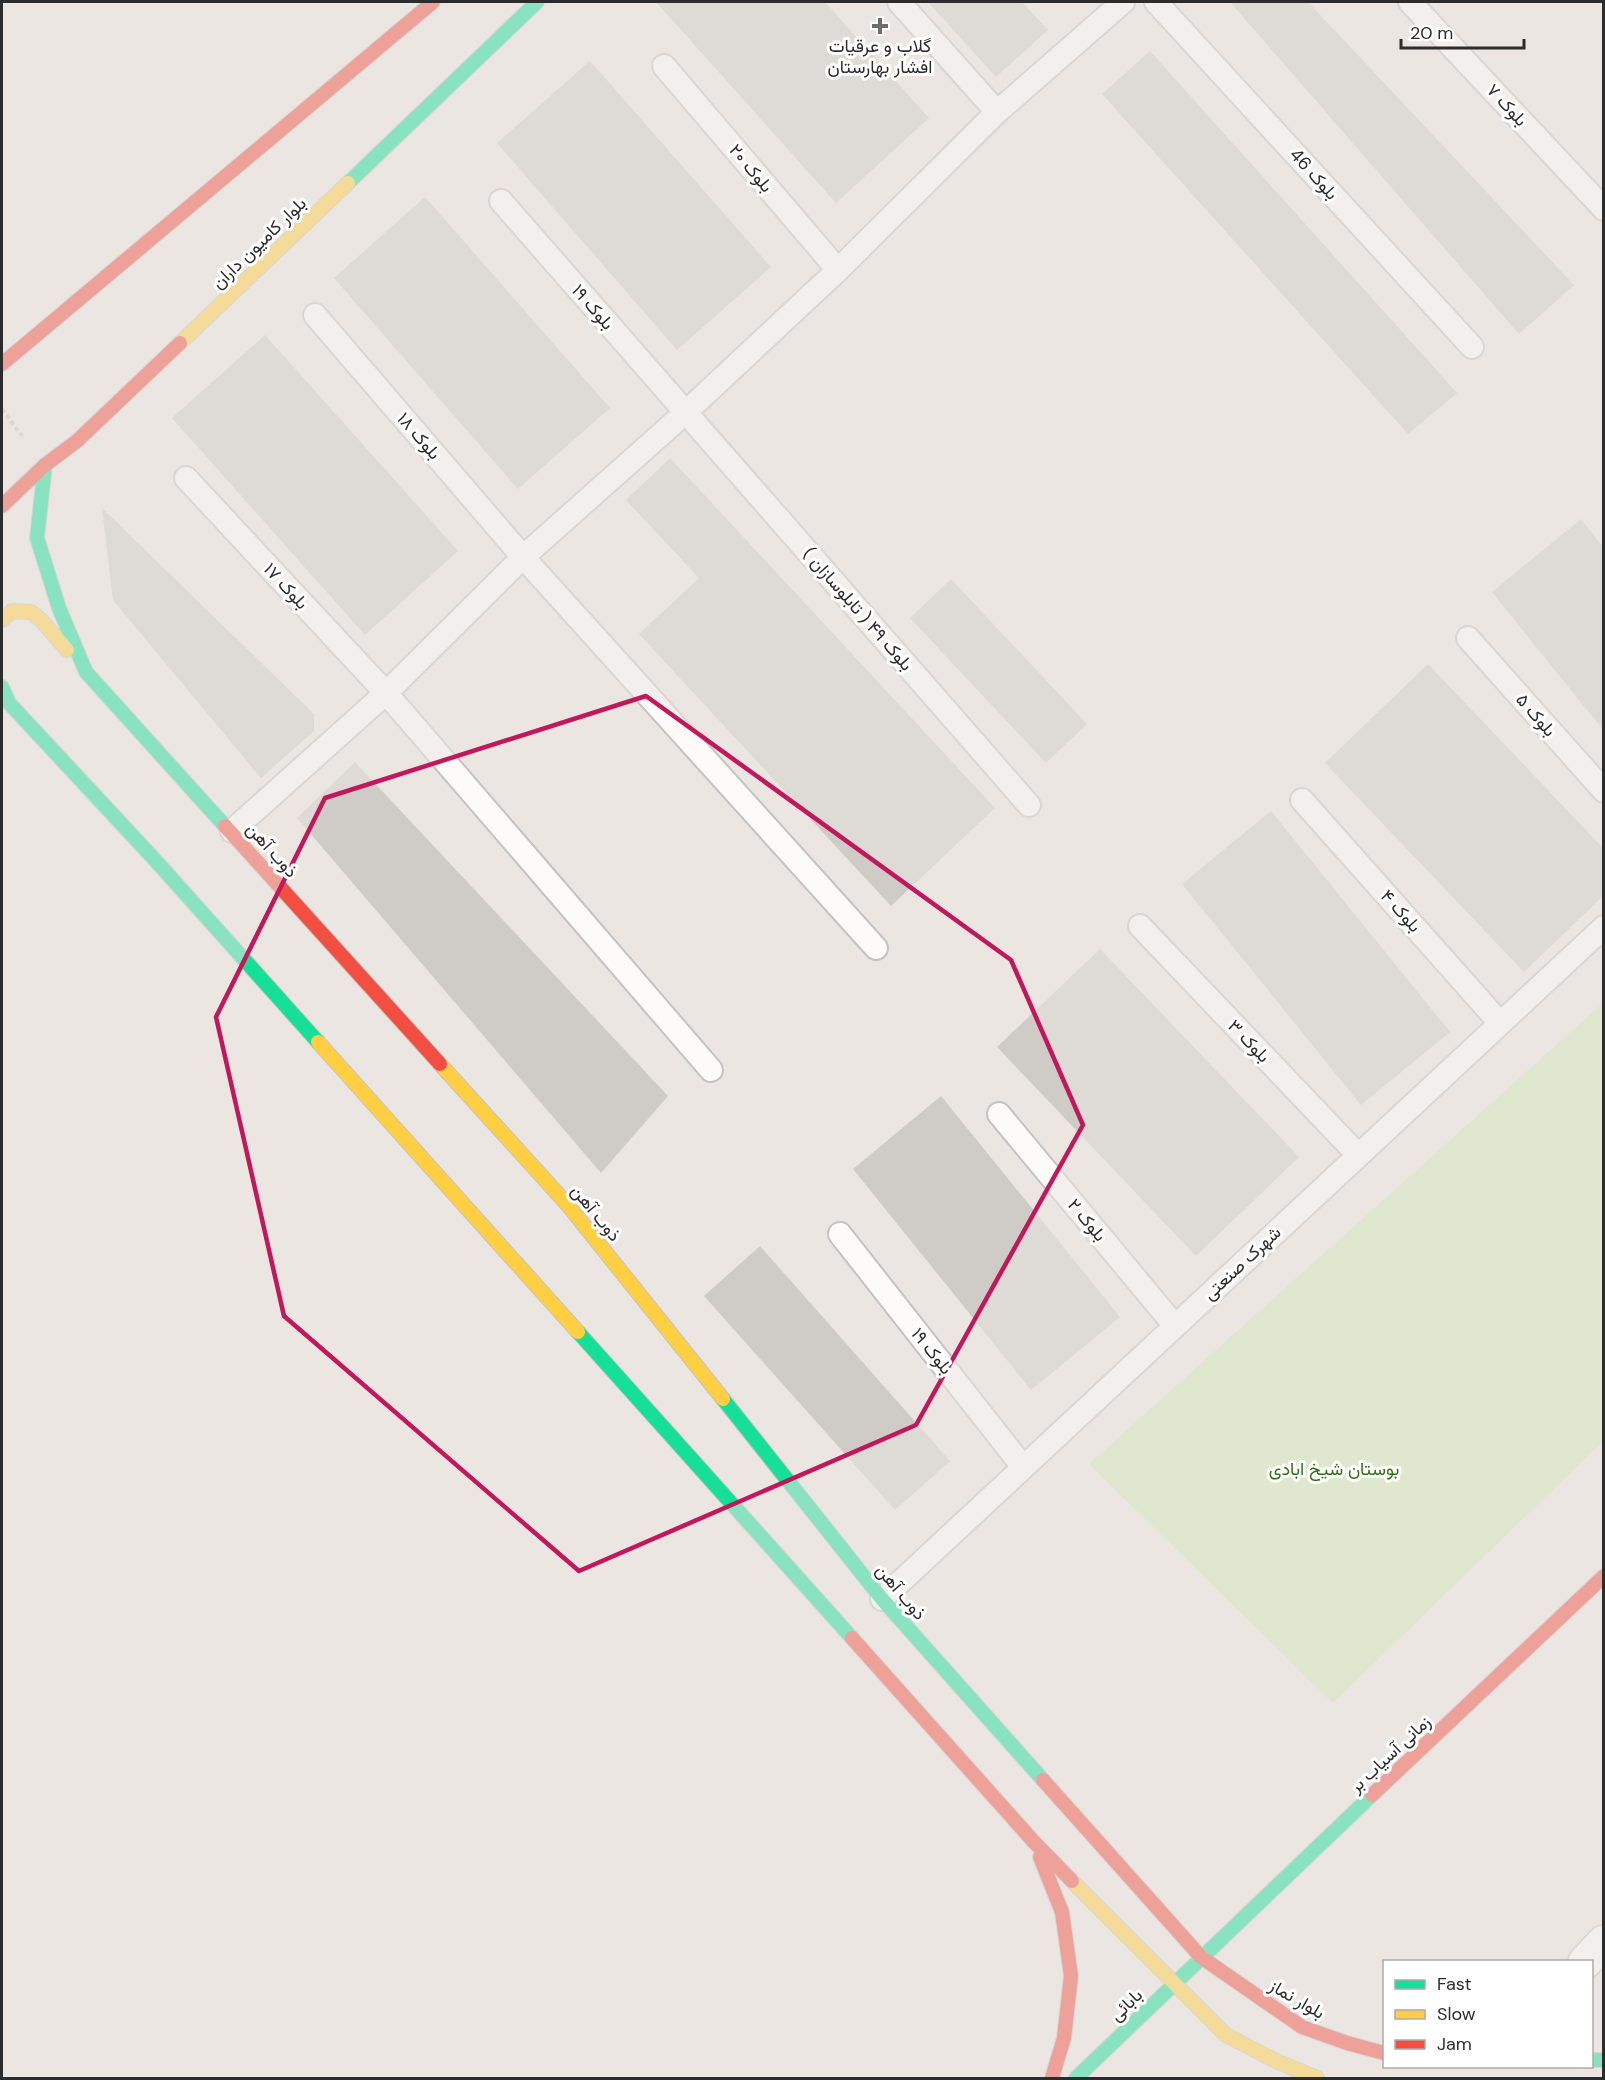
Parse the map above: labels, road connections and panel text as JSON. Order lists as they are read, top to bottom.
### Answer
{
  "streets": {
    "main road": [
      "بلوار کامیون داران",
      "ذوب آهن",
      "زمانی آسیاب بر",
      "بلوار نماز",
      "بابائی"
    ],
    "lane": [
      "بلوک ۷",
      "بلوک ۲۰",
      "بلوک 46",
      "بلوک ۱۹",
      "بلوک ۱۸",
      "بلوک ۱۷",
      "بلوک ۴۹ ( تابلوسازان )",
      "بلوک ۵",
      "بلوک ۴",
      "بلوک ۳",
      "بلوک ۲",
      "شهرک صنعتی"
    ]
  },
  "crossings": [
    ["بلوار کامیون داران", "ذوب آهن"],
    ["بلوک ۱۹", "بلوک ۴۹ ( تابلوسازان )"],
    ["بلوک ۱۹", "شهرک صنعتی"],
    ["ذوب آهن", "شهرک صنعتی"],
    ["ذوب آهن", "زمانی آسیاب بر"],
    ["ذوب آهن", "بلوار نماز"],
    ["ذوب آهن", "بابائی"],
    ["بلوک ۴", "شهرک صنعتی"],
    ["بلوک ۳", "شهرک صنعتی"],
    ["بلوک ۲", "شهرک صنعتی"],
    ["زمانی آسیاب بر", "بلوار نماز"],
    ["زمانی آسیاب بر", "بابائی"],
    ["بلوار نماز", "بابائی"]
  ],
  "parks": ["بوستان شیخ ابادی"],
  "places": {
    "health": ["گلاب و عرقیات افشار بهارستان"]
  },
  "legend": ["Fast", "Slow", "Jam"],
  "scale_bar": "20 m"
}
